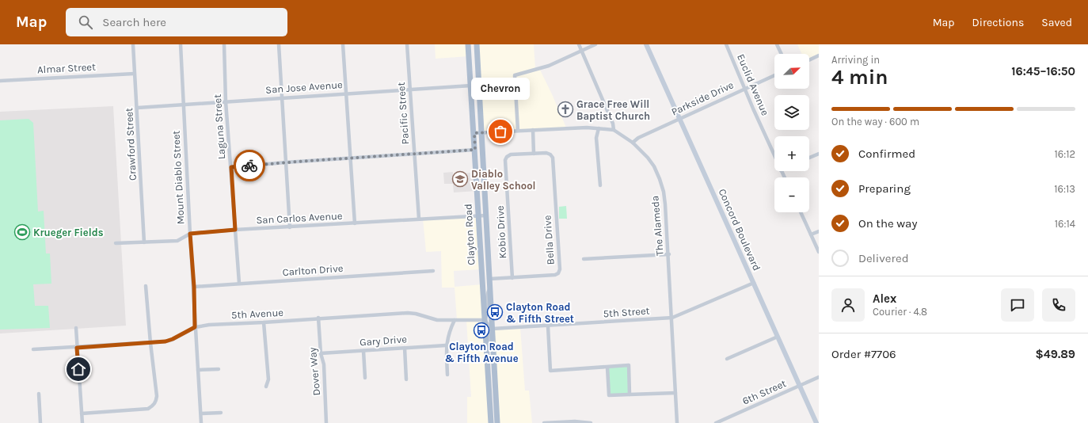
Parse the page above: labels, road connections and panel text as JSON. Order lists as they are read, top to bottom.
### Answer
{
  "streets": {
    "main road": ["Clayton Road"],
    "street": [
      "Almar Street",
      "Euclid Avenue",
      "San Jose Avenue",
      "Parkside Drive",
      "Pacific Street",
      "Laguna Street",
      "Crawford Street",
      "Mount Diablo Street",
      "San Carlos Avenue",
      "The Alameda",
      "Concord Boulevard",
      "Kobio Drive",
      "Bella Drive",
      "Carlton Drive",
      "5th Street",
      "5th Avenue",
      "Gary Drive",
      "Dover Way",
      "6th Street"
    ]
  },
  "crossings": [
    ["Almar Street", "Crawford Street"],
    ["Euclid Avenue", "Parkside Drive"],
    ["San Jose Avenue", "Pacific Street"],
    ["San Jose Avenue", "Laguna Street"],
    ["San Jose Avenue", "Crawford Street"],
    ["San Jose Avenue", "Mount Diablo Street"],
    ["San Jose Avenue", "Clayton Road"],
    ["Parkside Drive", "The Alameda"],
    ["Parkside Drive", "Concord Boulevard"],
    ["Pacific Street", "San Carlos Avenue"],
    ["Laguna Street", "San Carlos Avenue"],
    ["Laguna Street", "Carlton Drive"],
    ["Crawford Street", "San Carlos Avenue"],
    ["Mount Diablo Street", "San Carlos Avenue"],
    ["Mount Diablo Street", "Carlton Drive"],
    ["Mount Diablo Street", "5th Avenue"],
    ["San Carlos Avenue", "Clayton Road"],
    ["The Alameda", "Clayton Road"],
    ["The Alameda", "5th Street"],
    ["Concord Boulevard", "5th Street"],
    ["Concord Boulevard", "6th Street"],
    ["Kobio Drive", "Bella Drive"],
    ["Clayton Road", "Bella Drive"],
    ["Clayton Road", "5th Street"],
    ["Clayton Road", "5th Avenue"],
    ["5th Avenue", "Dover Way"],
    ["Gary Drive", "Dover Way"]
  ],
  "places": {
    "church": ["Grace Free Will Baptist Church"],
    "other": ["Chevron"],
    "school or university": ["Diablo Valley School"],
    "sports": ["Krueger Fields"],
    "bus stop": ["Clayton Road & Fifth Street", "Clayton Road & Fifth Avenue"]
  },
  "north": "top right",
  "page": {
    "header": "Map",
    "search": "Search here",
    "nav": ["Map", "Directions", "Saved"],
    "heading": ["4 min", "Arriving in", "16:45–16:50"],
    "panel": [
      "Alex",
      "Courier · 4.8",
      "Order #7706",
      "$49.89"
    ],
    "map_buttons": ["+", "−"],
    "bubble": "Chevron",
    "bar": "On the way · 600 m",
    "list": [
      ["Confirmed", "16:12"],
      ["Preparing", "16:13"],
      ["On the way", "16:14"],
      "Delivered"
    ]
  }
}
